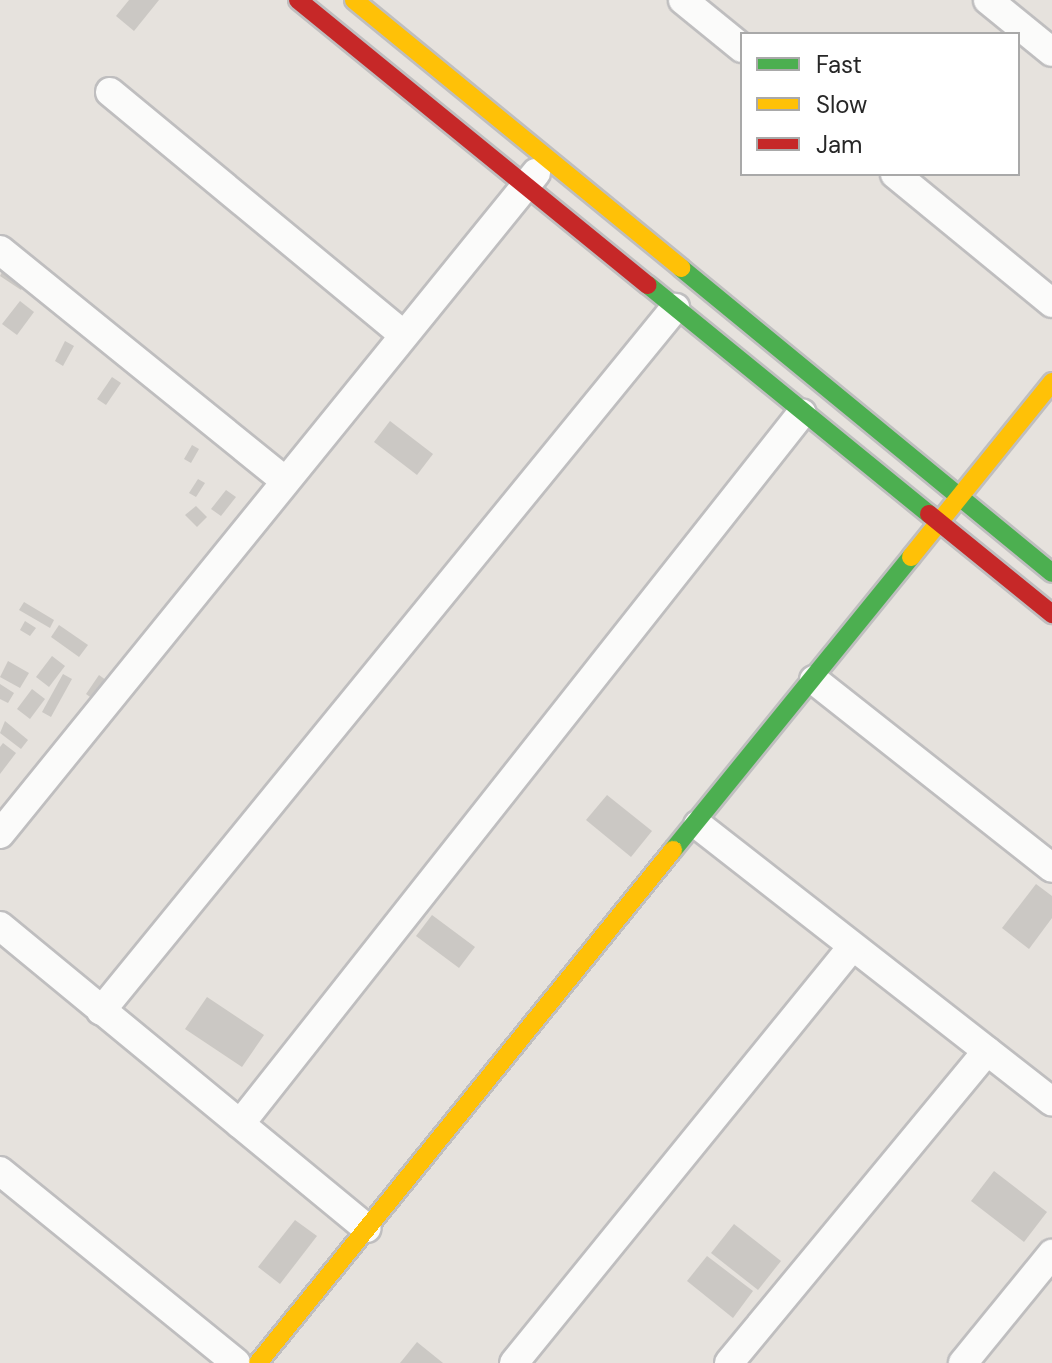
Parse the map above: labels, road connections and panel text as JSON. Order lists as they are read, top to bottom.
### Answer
{
  "legend": ["Fast", "Slow", "Jam"]
}
